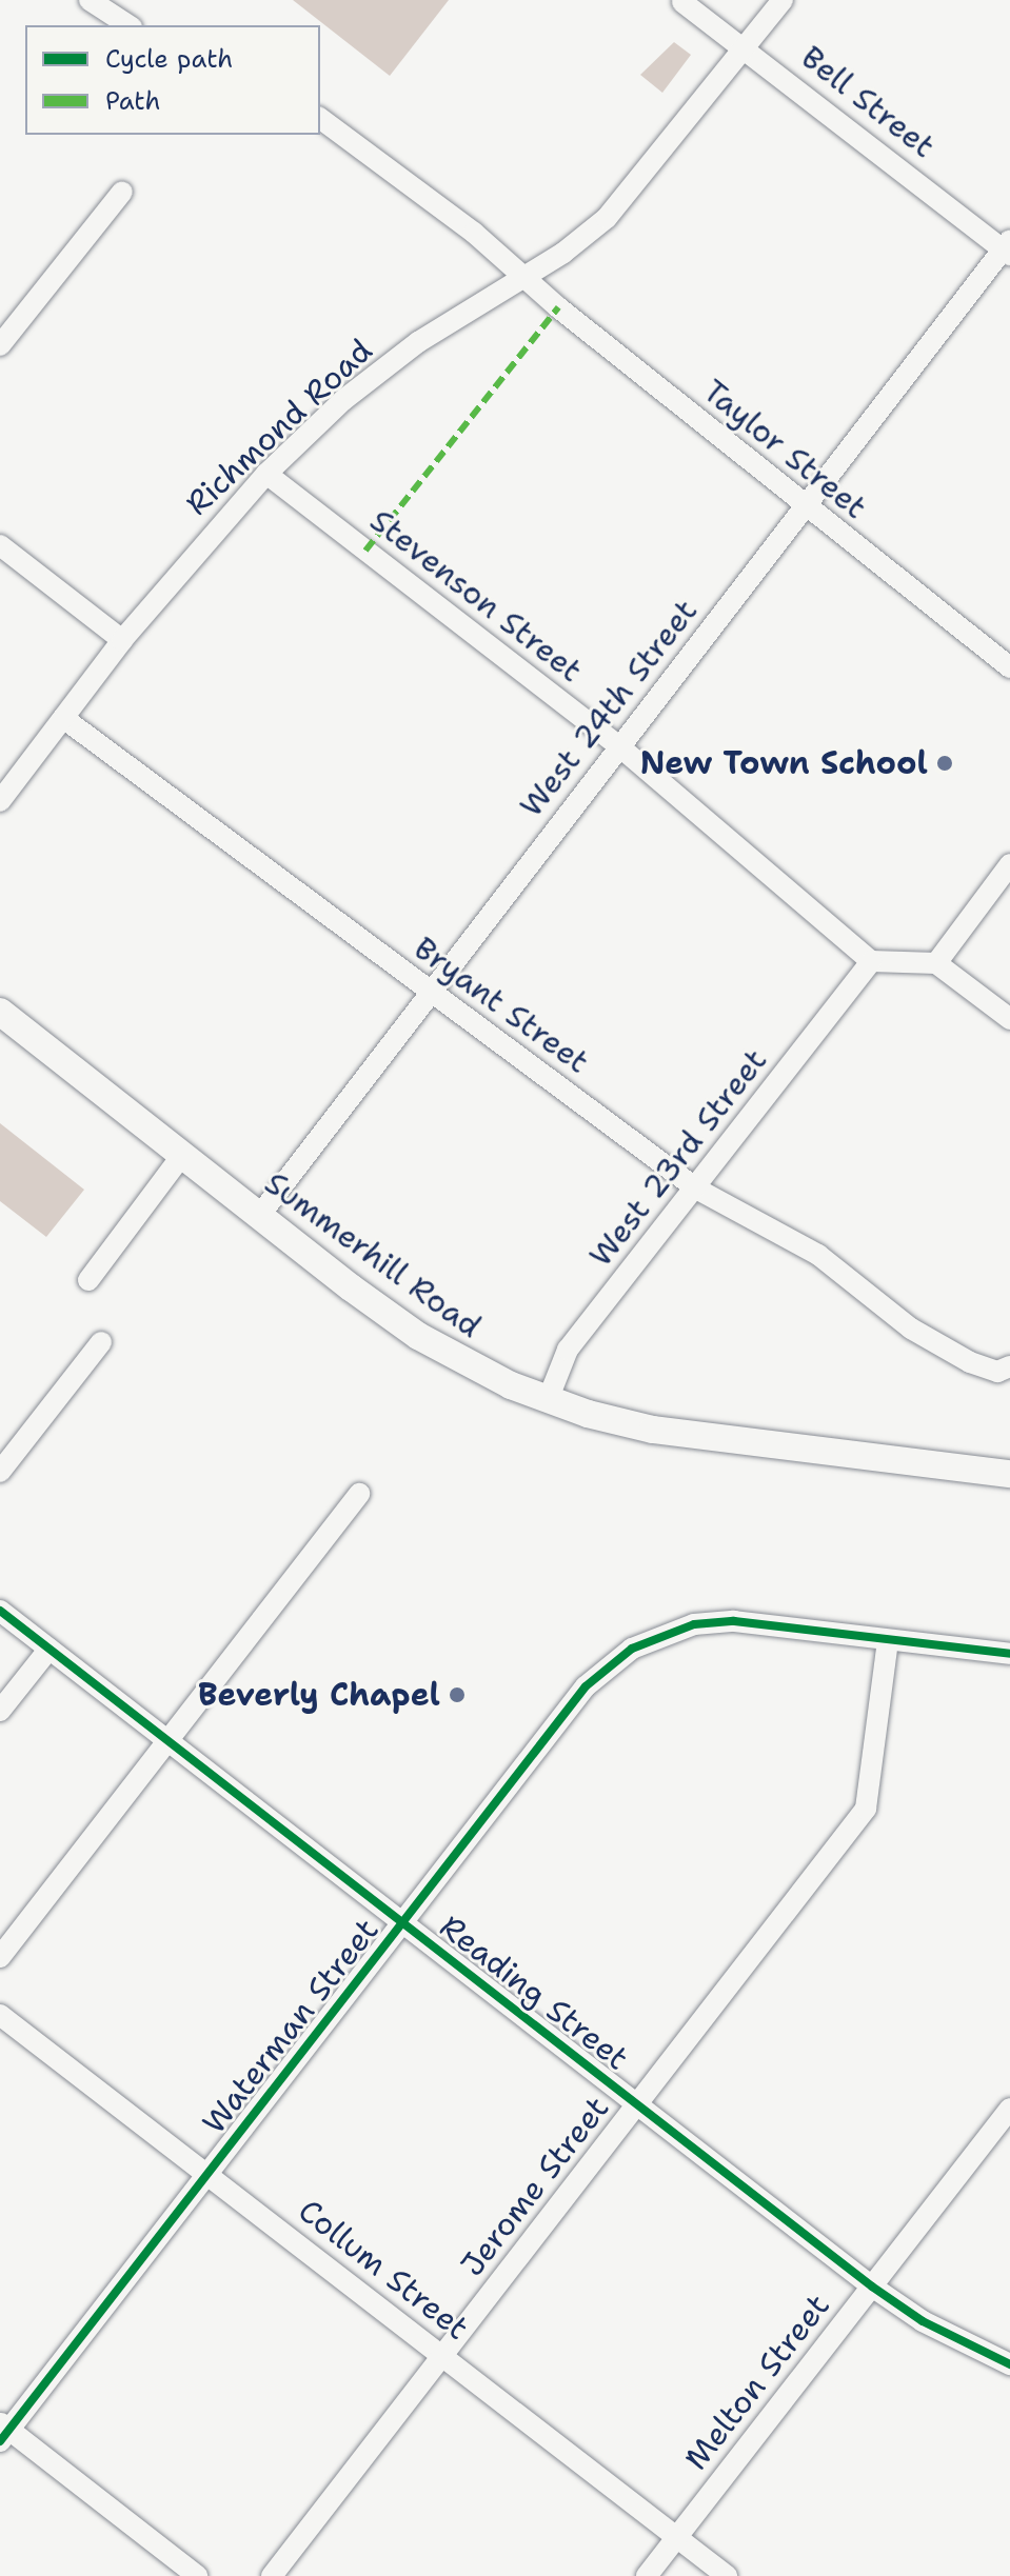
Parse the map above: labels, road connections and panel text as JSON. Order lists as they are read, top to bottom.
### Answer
{
  "streets": {
    "main road": ["Summerhill Road"],
    "street": [
      "Bell Street",
      "Richmond Road",
      "Taylor Street",
      "Stevenson Street",
      "West 24th Street",
      "Bryant Street",
      "West 23rd Street",
      "Reading Street",
      "Waterman Street",
      "Jerome Street",
      "Collum Street",
      "Melton Street"
    ]
  },
  "crossings": [
    ["Bell Street", "Richmond Road"],
    ["Bell Street", "West 24th Street"],
    ["Richmond Road", "Taylor Street"],
    ["Richmond Road", "Stevenson Street"],
    ["Richmond Road", "Bryant Street"],
    ["Taylor Street", "West 24th Street"],
    ["Stevenson Street", "West 24th Street"],
    ["Stevenson Street", "West 23rd Street"],
    ["West 24th Street", "Bryant Street"],
    ["West 24th Street", "Summerhill Road"],
    ["Bryant Street", "West 23rd Street"],
    ["West 23rd Street", "Summerhill Road"],
    ["Reading Street", "Waterman Street"],
    ["Reading Street", "Jerome Street"],
    ["Reading Street", "Melton Street"],
    ["Waterman Street", "Jerome Street"],
    ["Waterman Street", "Collum Street"],
    ["Jerome Street", "Collum Street"],
    ["Collum Street", "Melton Street"]
  ],
  "places": ["New Town School", "Beverly Chapel"],
  "legend": ["Cycle path", "Path"]
}
